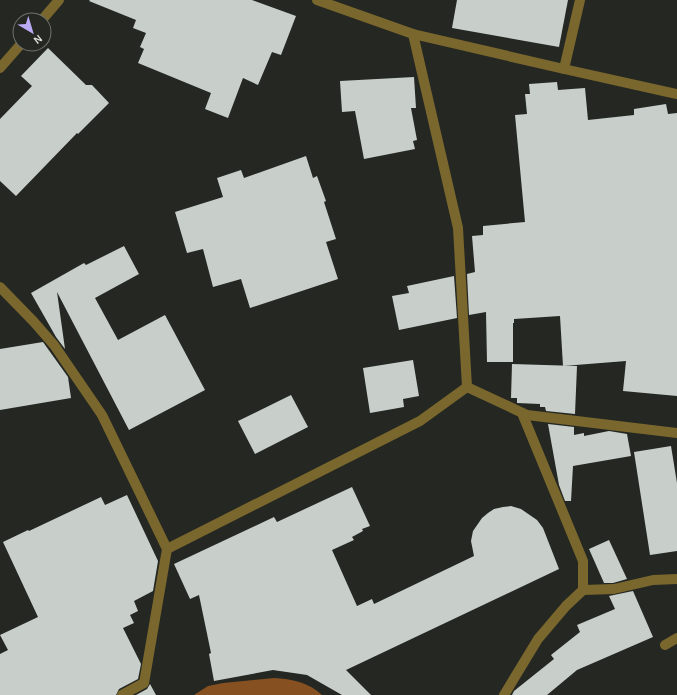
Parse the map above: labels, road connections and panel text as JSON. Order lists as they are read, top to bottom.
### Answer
{
  "north": "bottom right"
}
